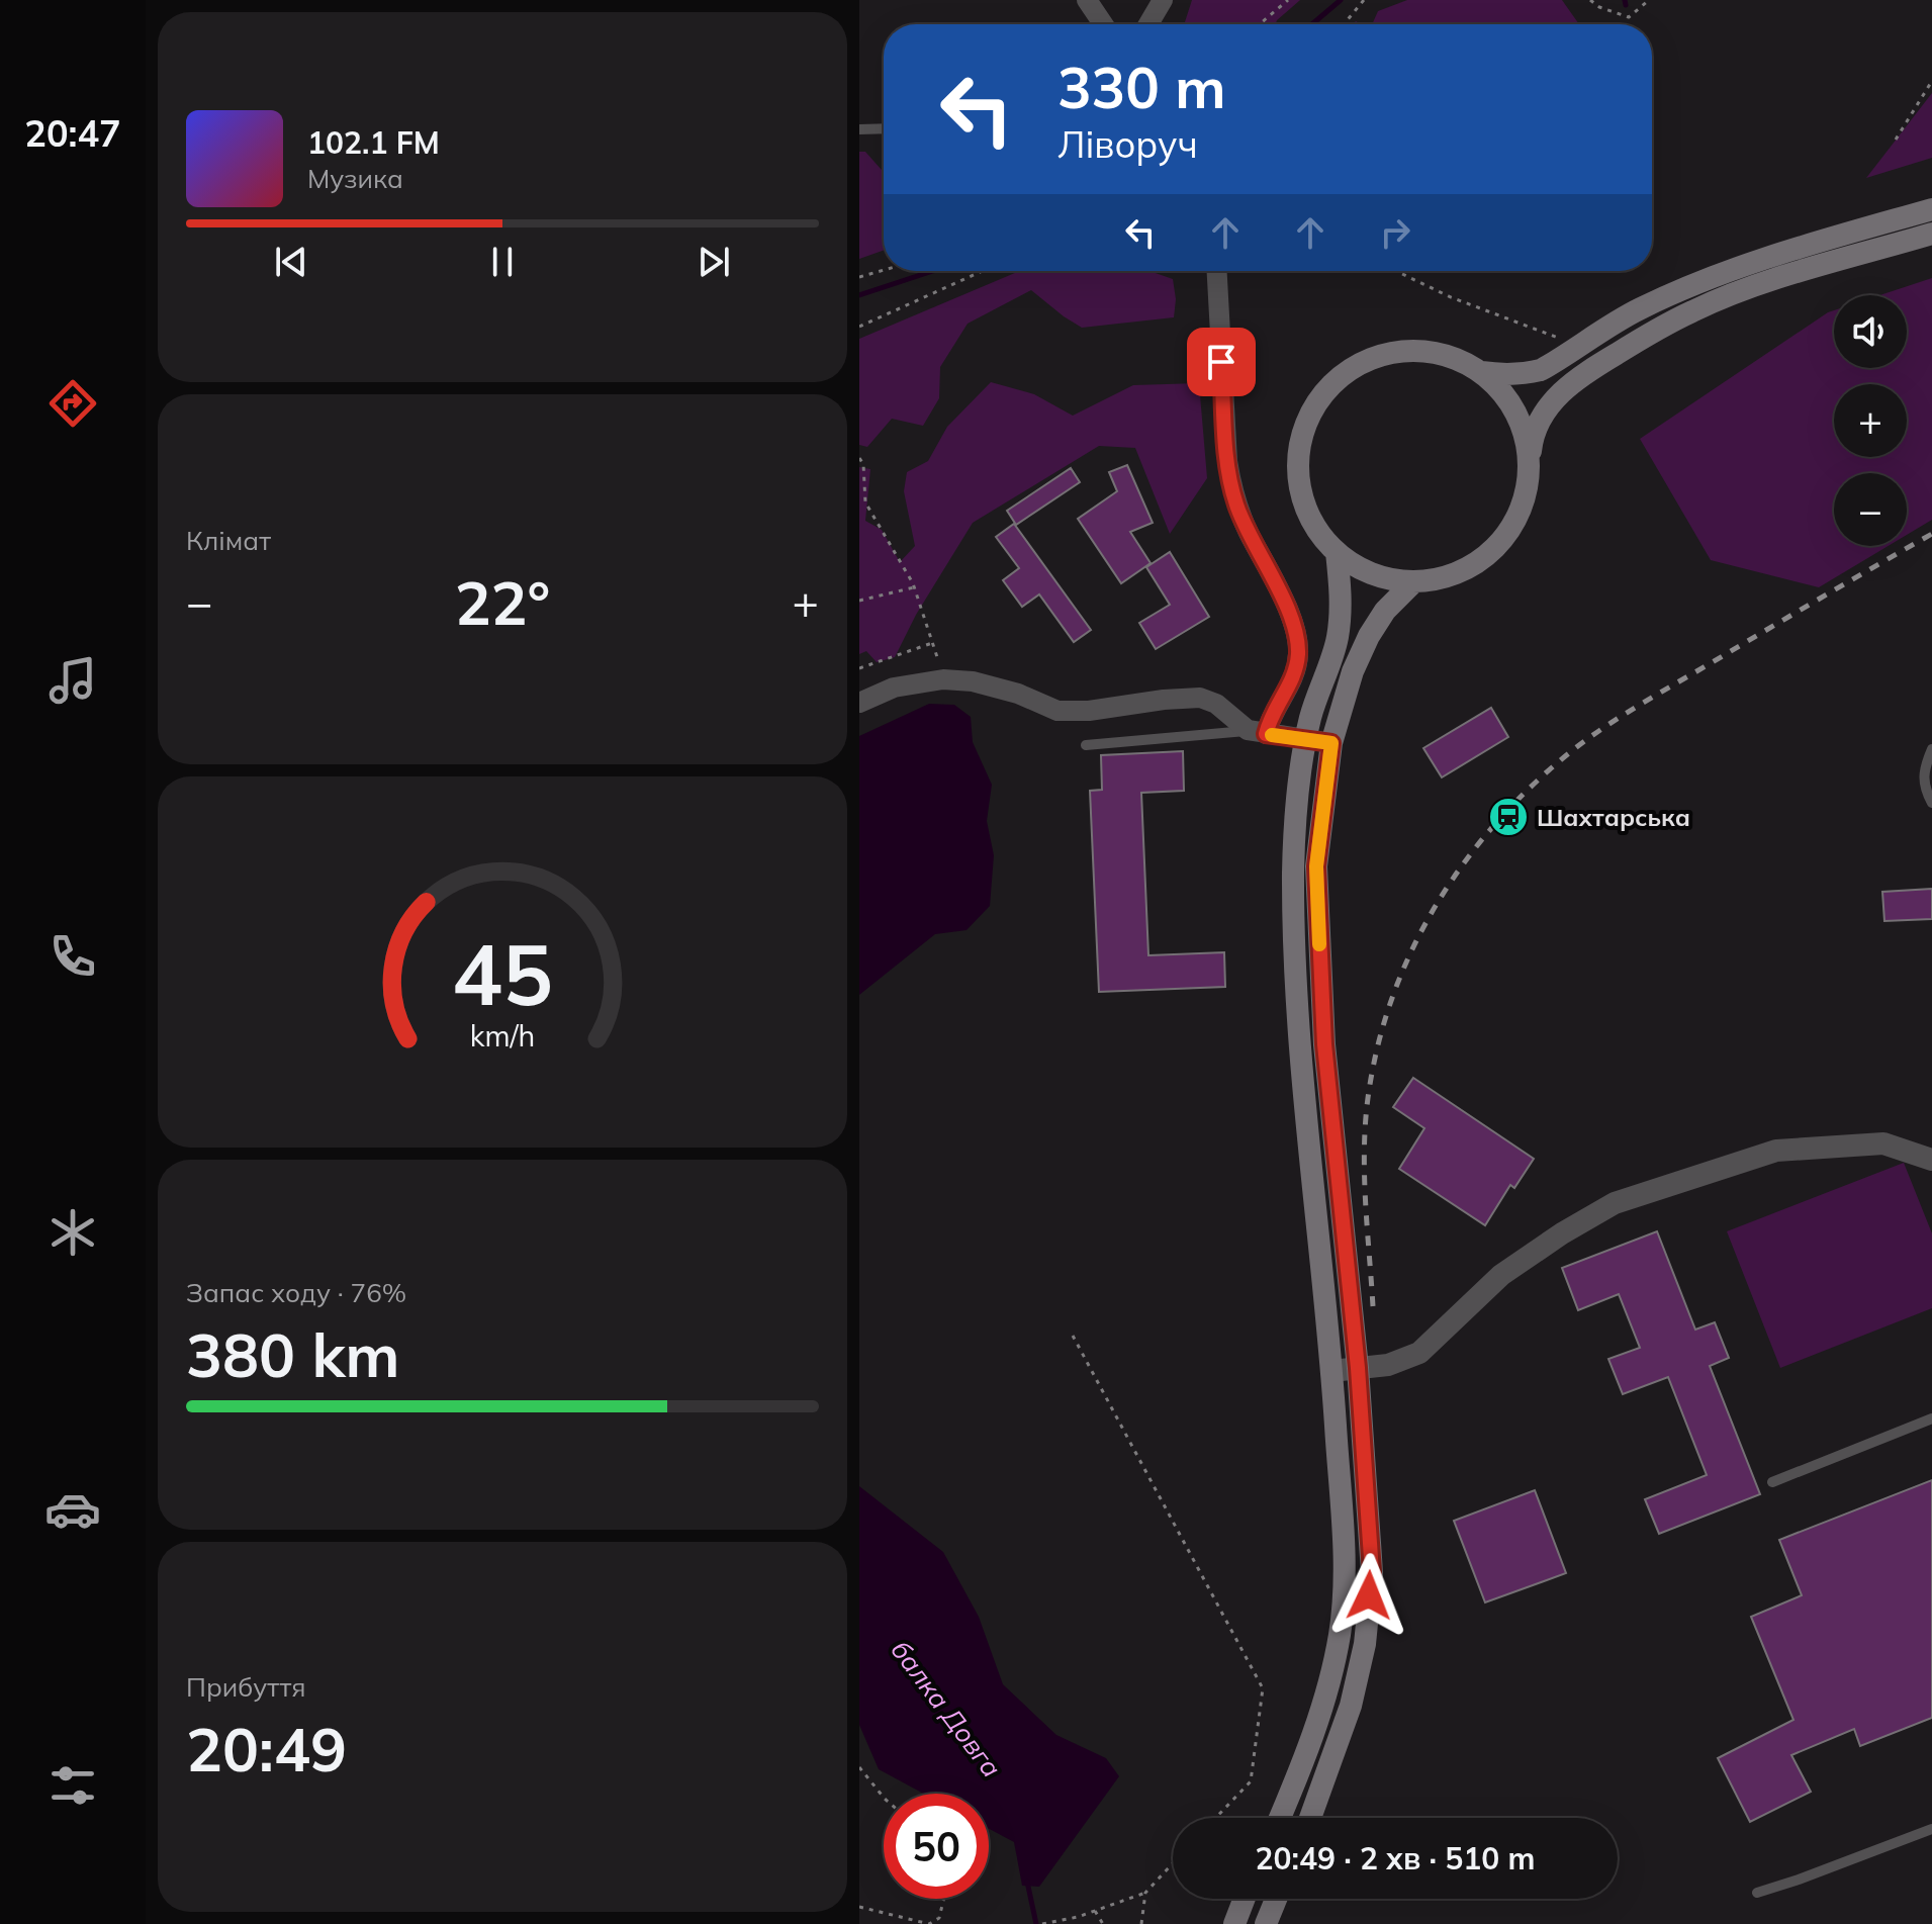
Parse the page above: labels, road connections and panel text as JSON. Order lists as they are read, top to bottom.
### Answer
{
  "water": ["балка Довга"],
  "places": {
    "station": ["Шахтарська"]
  },
  "page": {
    "tabs": "20:47",
    "turn": ["330 m", "Ліворуч"],
    "song": ["102.1 FM", "Музика"],
    "map_buttons": ["+", "−"],
    "tile": [
      "Клімат",
      ["Запас ходу · 76%", "380 km"],
      ["Прибуття", "20:49"]
    ],
    "heat": ["−", "22°", "+"],
    "limit": "50",
    "trip": "20:49 · 2 хв · 510 m",
    "gauge": ["45", "km/h"]
  }
}
